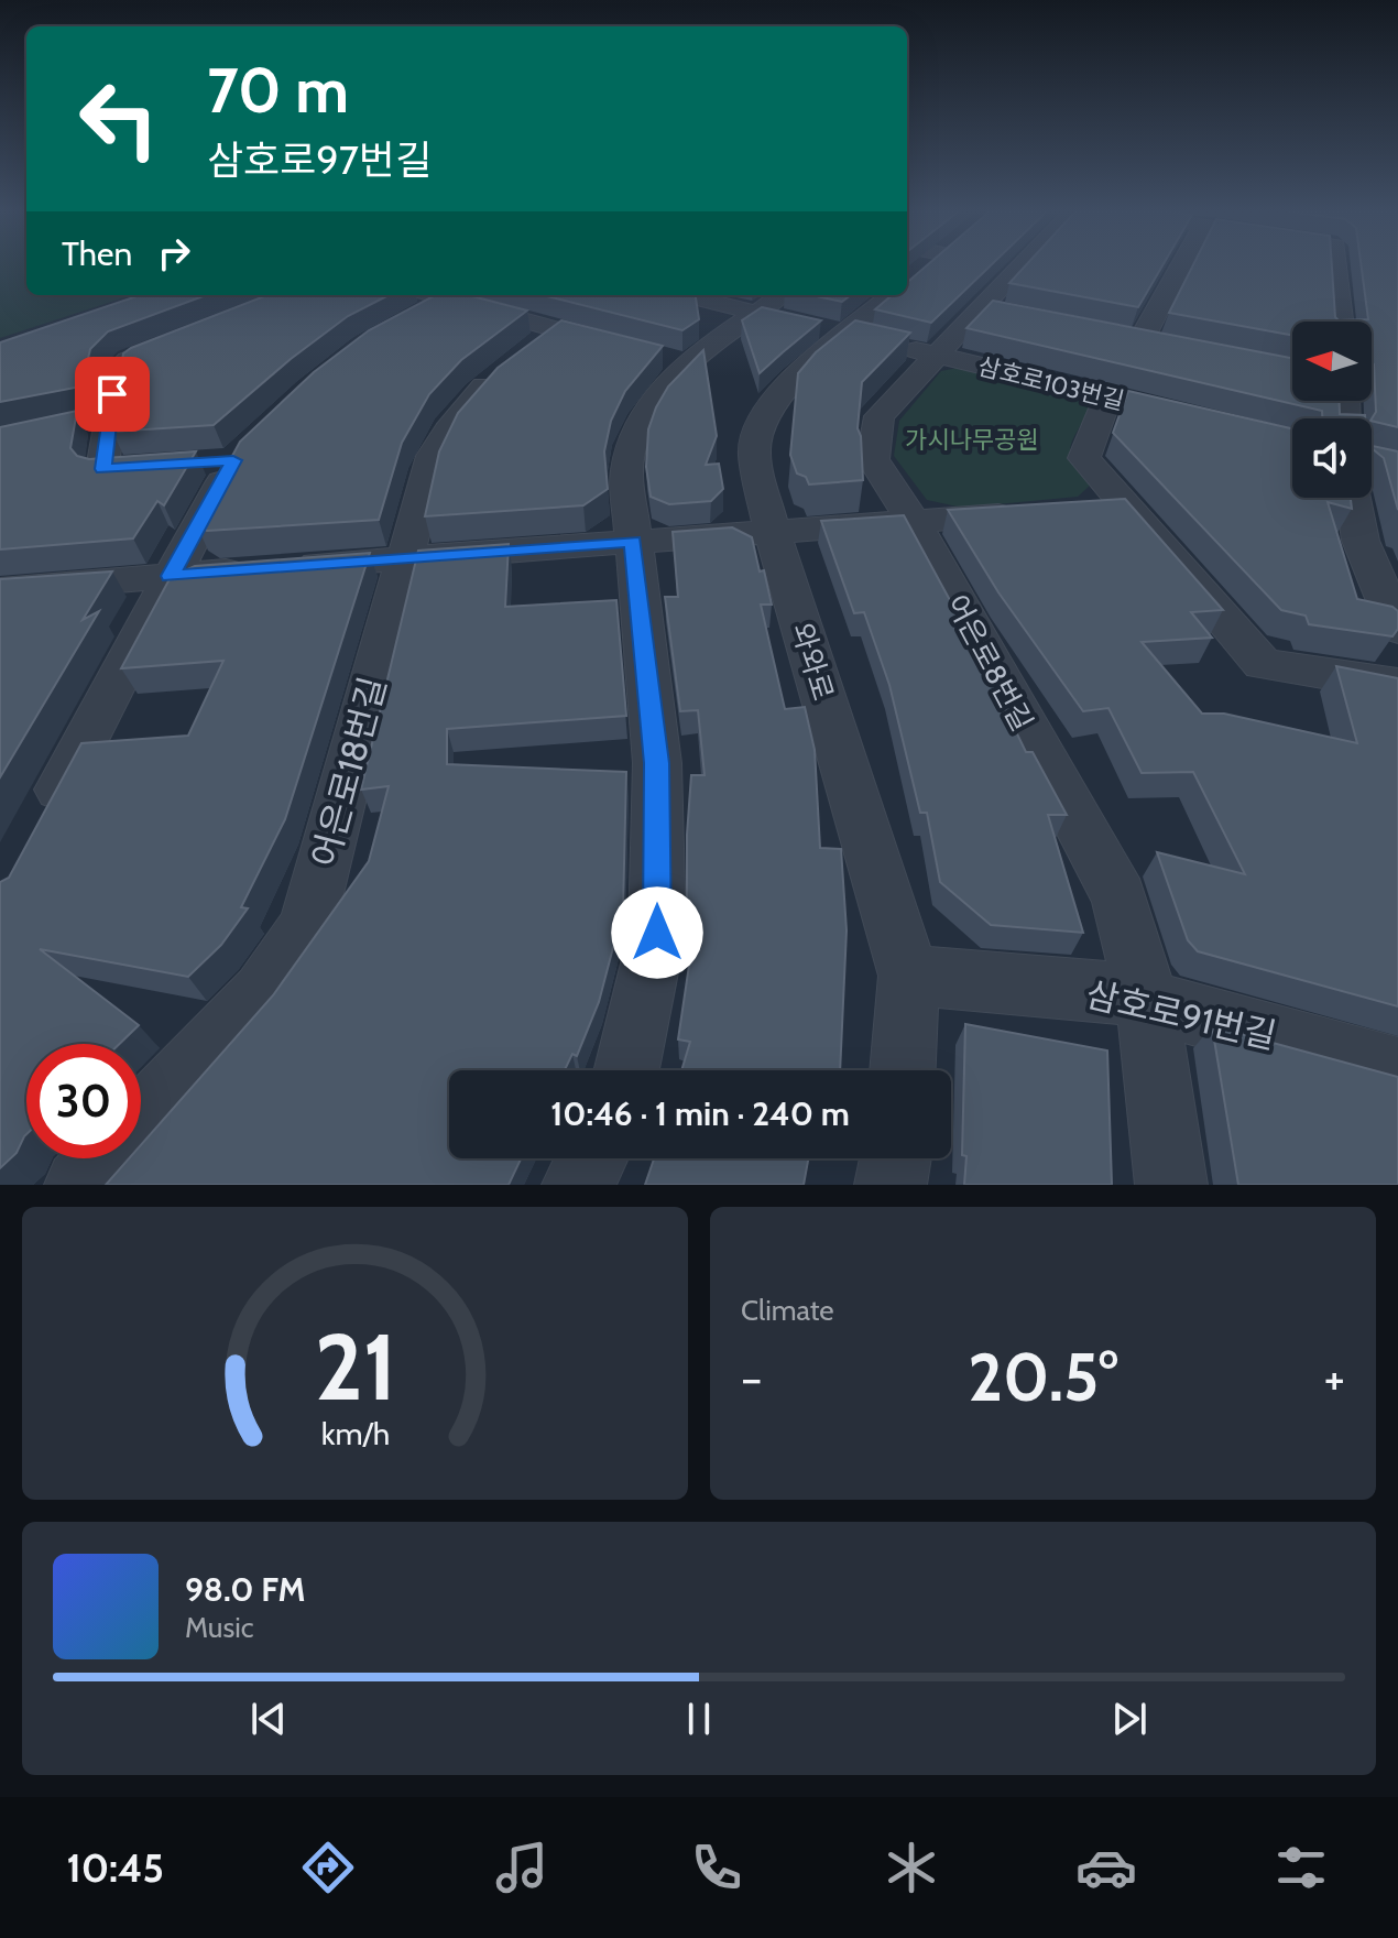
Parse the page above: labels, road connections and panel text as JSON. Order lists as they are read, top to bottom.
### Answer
{
  "streets": {
    "street": [
      "삼호로103번길",
      "와와로",
      "어은로8번길",
      "어은로18번길",
      "삼호로91번길"
    ]
  },
  "crossings": [
    ["삼호로103번길", "와와로"],
    ["삼호로103번길", "어은로8번길"],
    ["와와로", "삼호로91번길"],
    ["어은로8번길", "삼호로91번길"]
  ],
  "parks": ["가시나무공원"],
  "north": "left",
  "page": {
    "turn": ["70 m", "삼호로97번길"],
    "then": "Then",
    "limit": "30",
    "trip": "10:46 · 1 min · 240 m",
    "tile": "Climate",
    "heat": ["−", "20.5°", "+"],
    "song": ["98.0 FM", "Music"],
    "tabs": "10:45",
    "gauge": ["21", "km/h"]
  }
}
